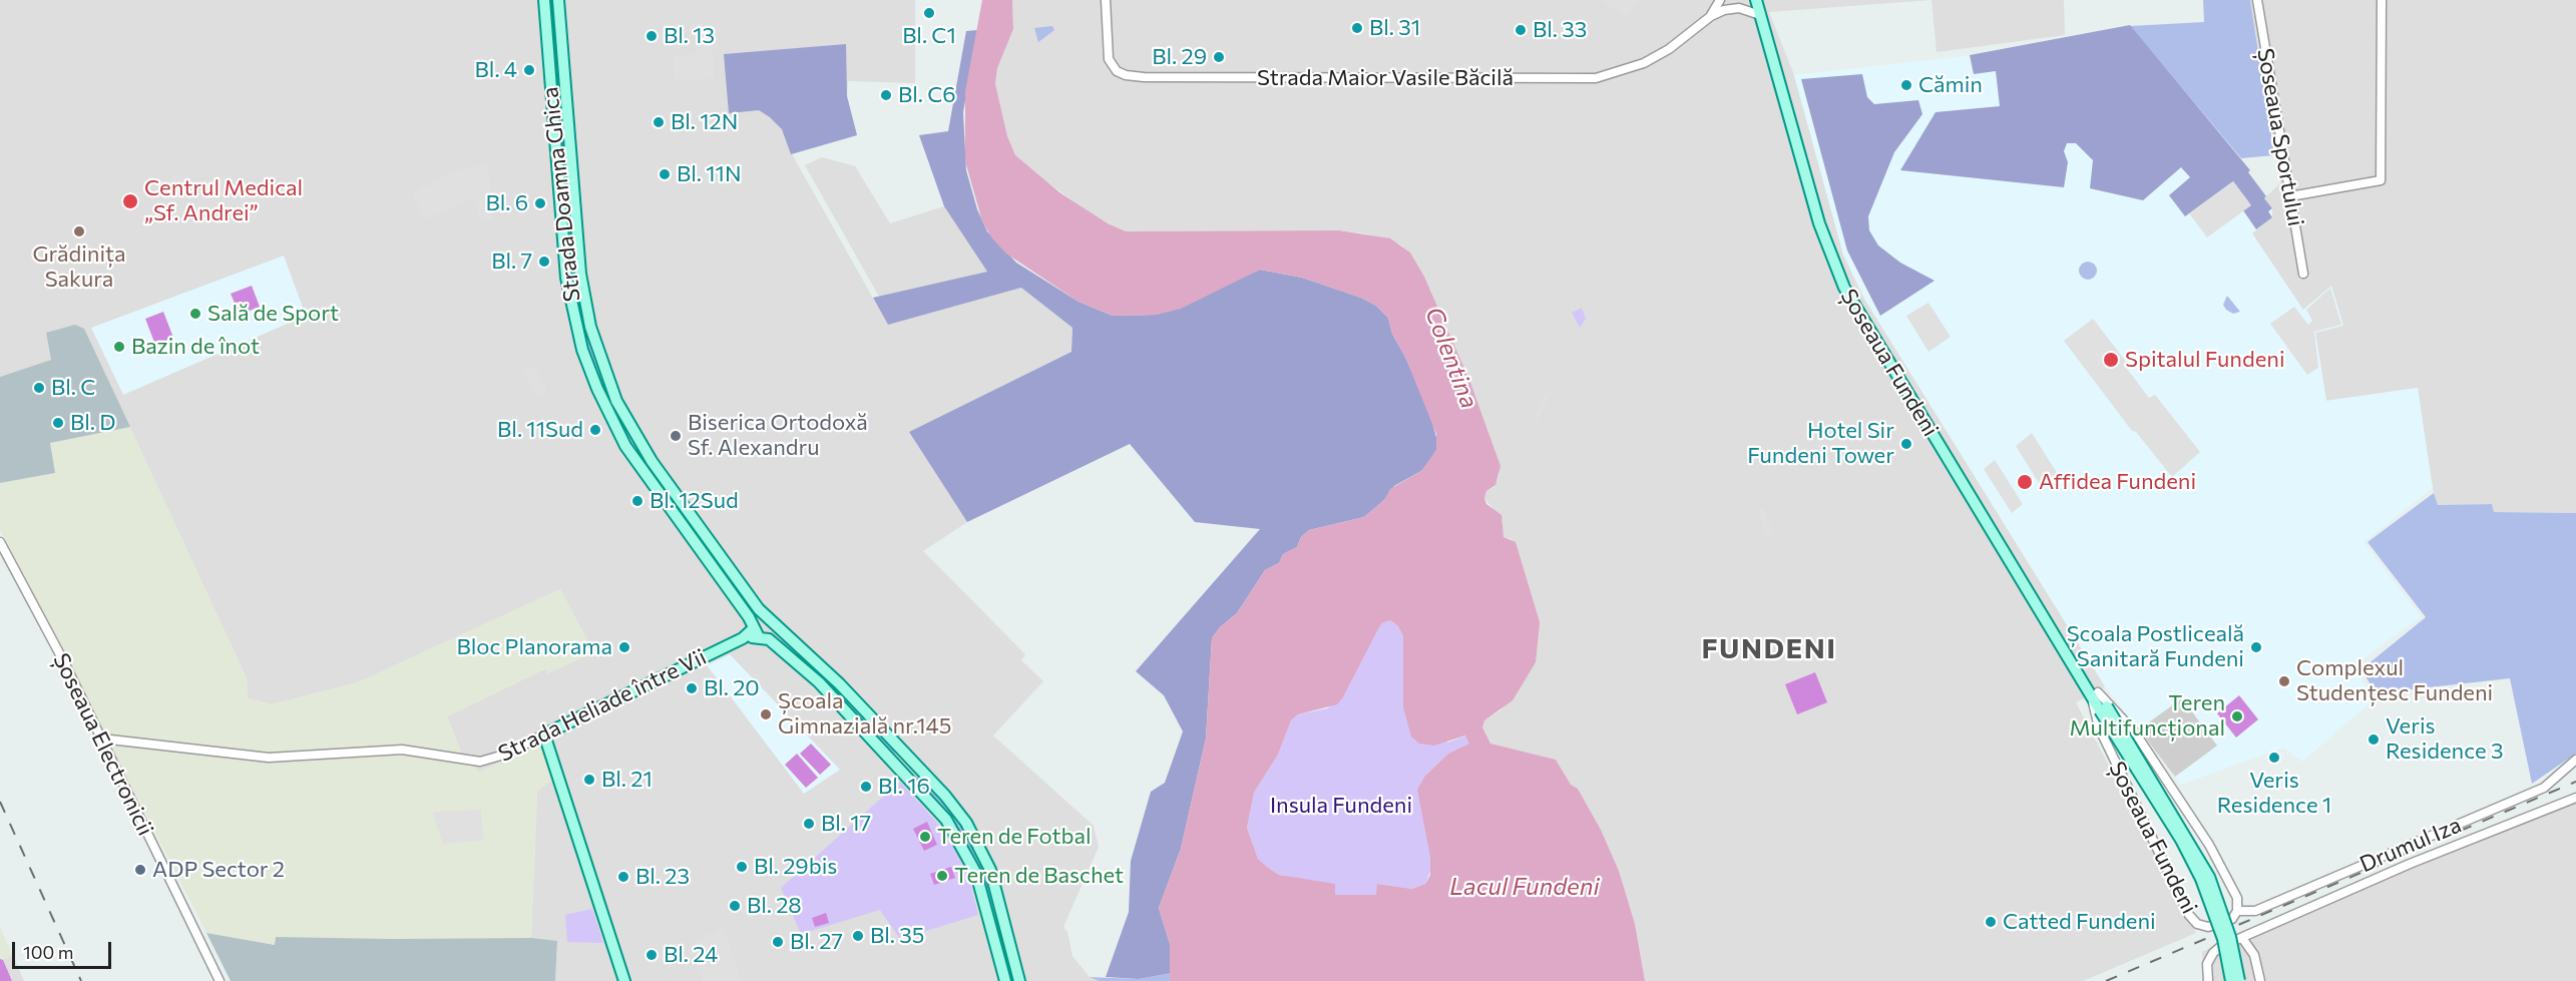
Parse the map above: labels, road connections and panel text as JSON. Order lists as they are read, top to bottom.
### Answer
{
  "streets": {
    "main road": ["Strada Doamna Ghica", "Șoseaua Fundeni", "Strada Heliade între Vii"],
    "street": [
      "Strada Maior Vasile Băcilă",
      "Șoseaua Sportului",
      "Șoseaua Electronicii",
      "Drumul Iza"
    ]
  },
  "crossings": [
    ["Strada Maior Vasile Băcilă", "Șoseaua Fundeni"],
    ["Strada Doamna Ghica", "Strada Heliade între Vii"],
    ["Șoseaua Fundeni", "Drumul Iza"],
    ["Strada Heliade între Vii", "Șoseaua Electronicii"]
  ],
  "districts": ["FUNDENI"],
  "water": ["Colentina", "Lacul Fundeni"],
  "parks": ["Insula Fundeni"],
  "places": [
    "Bl. C1",
    "Bl. 31",
    "Bl. 33",
    "Bl. 13",
    "Bl. 29",
    "Bl. 4",
    "Cămin",
    "Bl. C6",
    "Bl. 12N",
    "Bl. 11N",
    "Centrul Medical „Sf. Andrei”",
    "Bl. 6",
    "Grădinița Sakura",
    "Bl. 7",
    "Sală de Sport",
    "Bazin de înot",
    "Spitalul Fundeni",
    "Bl. C",
    "Bl. D",
    "Bl. 11Sud",
    "Biserica Ortodoxă Sf. Alexandru",
    "Hotel Sir Fundeni Tower",
    "Affidea Fundeni",
    "Bl. 12Sud",
    "Bloc Planorama",
    "Școala Postliceală Sanitară Fundeni",
    "Complexul Studențesc Fundeni",
    "Bl. 20",
    "Școala Gimnazială nr.145",
    "Teren Multifuncțional",
    "Veris Residence 3",
    "Veris Residence 1",
    "Bl. 21",
    "Bl. 16",
    "Bl. 17",
    "Teren de Fotbal",
    "Bl. 29bis",
    "ADP Sector 2",
    "Teren de Baschet",
    "Bl. 23",
    "Bl. 28",
    "Catted Fundeni",
    "Bl. 35",
    "Bl. 27",
    "Bl. 24"
  ],
  "scale_bar": "100 m"
}
